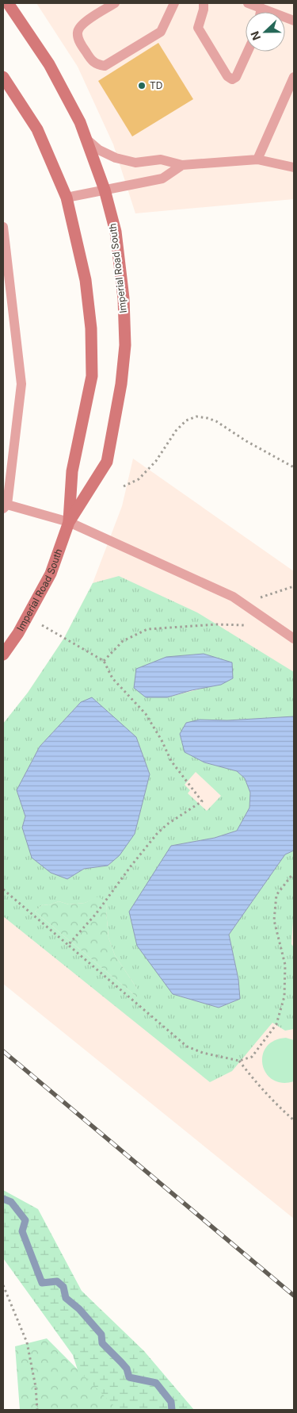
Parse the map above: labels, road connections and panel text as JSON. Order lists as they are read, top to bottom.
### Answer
{
  "streets": {
    "street": ["Imperial Road South"]
  },
  "places": ["TD"],
  "north": "left"
}
